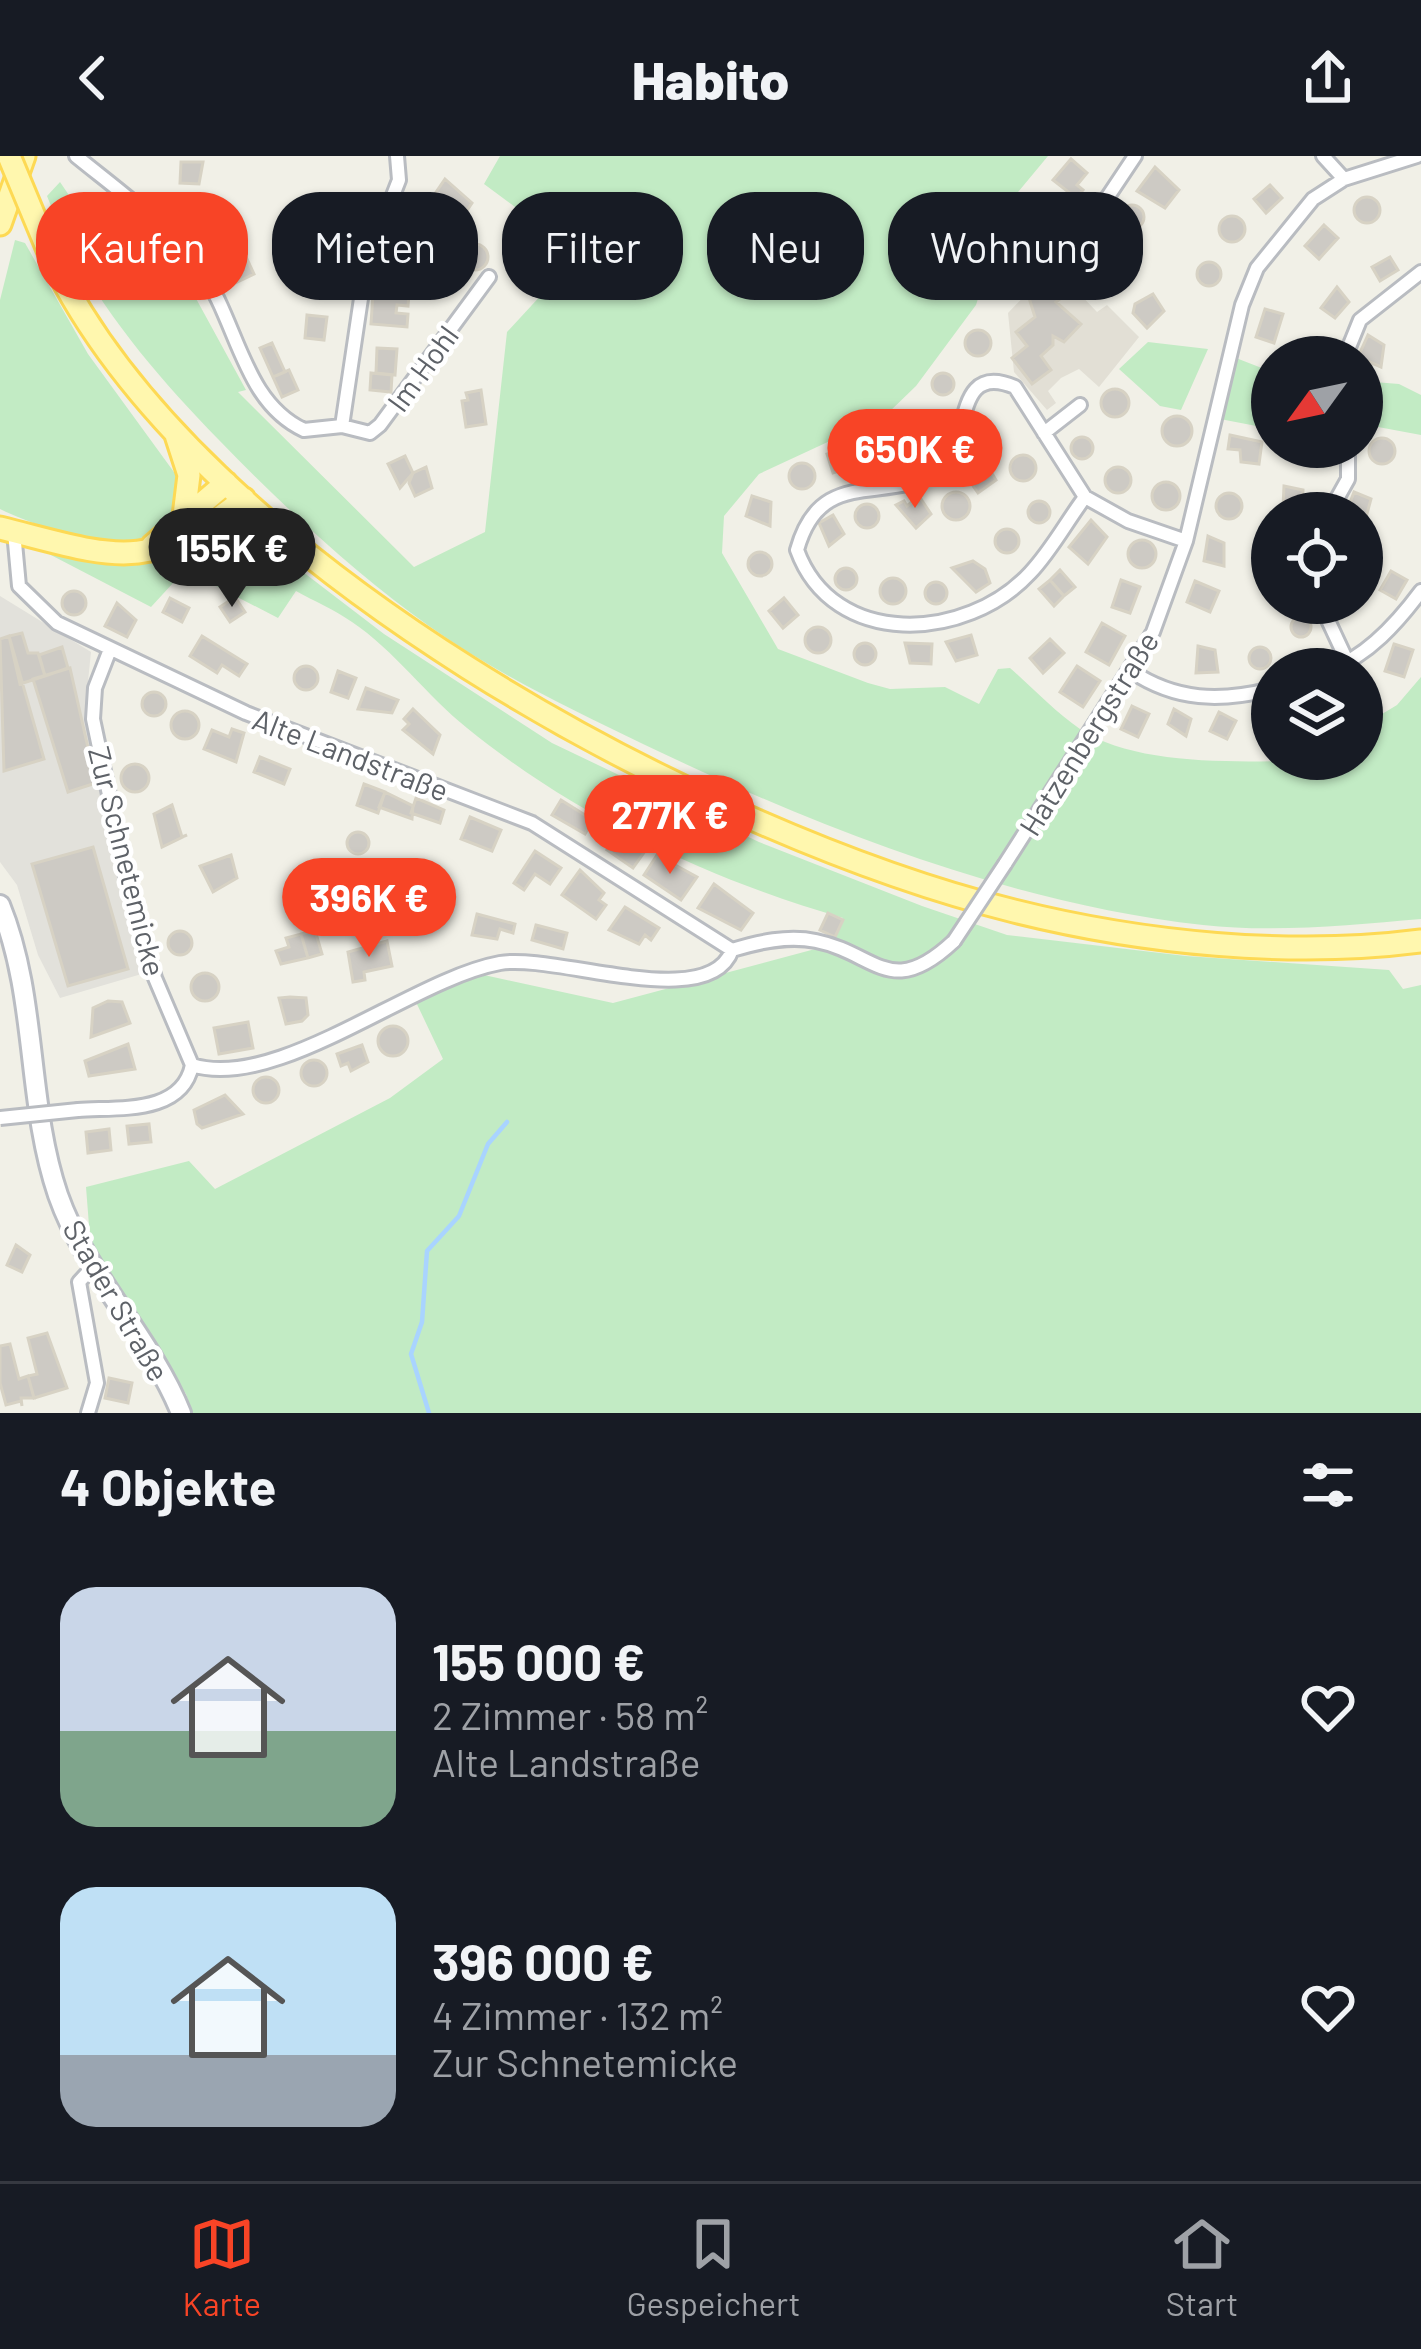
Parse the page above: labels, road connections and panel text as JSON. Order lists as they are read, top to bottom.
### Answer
{
  "streets": {
    "street": [
      "Im Hohl",
      "Hatzenbergstraße",
      "Alte Landstraße",
      "Zur Schnetemicke",
      "Stader Straße"
    ]
  },
  "crossings": [
    ["Hatzenbergstraße", "Alte Landstraße"],
    ["Alte Landstraße", "Zur Schnetemicke"]
  ],
  "north": "bottom left",
  "page": {
    "header": "Habito",
    "chip": [
      "Kaufen",
      "Mieten",
      "Filter",
      "Neu",
      "Wohnung"
    ],
    "price": [
      "650K €",
      "155K €",
      "277K €",
      "396K €"
    ],
    "heading": "4 Objekte",
    "list": [
      {
        "name": "155 000 €",
        "note": "2 Zimmer · 58 m² · Alte Landstraße"
      },
      {
        "name": "396 000 €",
        "note": "4 Zimmer · 132 m² · Zur Schnetemicke"
      }
    ],
    "tabs": ["Karte", "Gespeichert", "Start"]
  }
}
